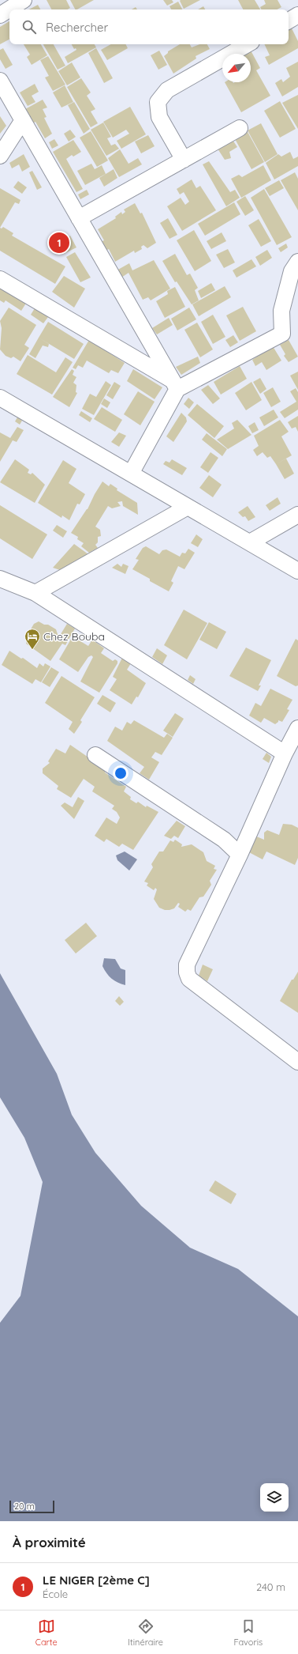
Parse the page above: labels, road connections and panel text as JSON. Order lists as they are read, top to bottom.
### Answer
{
  "places": {
    "hotel": ["Chez Bouba"]
  },
  "scale_bar": "20 m",
  "north": "bottom left",
  "page": {
    "search": "Rechercher",
    "pins": "1",
    "scale": "20 m",
    "heading": "À proximité",
    "list": [
      {
        "mark": "1",
        "name": "LE NIGER [2ème C]",
        "note": "École",
        "value": "240 m"
      }
    ],
    "nav": ["Carte", "Itinéraire", "Favoris"]
  }
}
